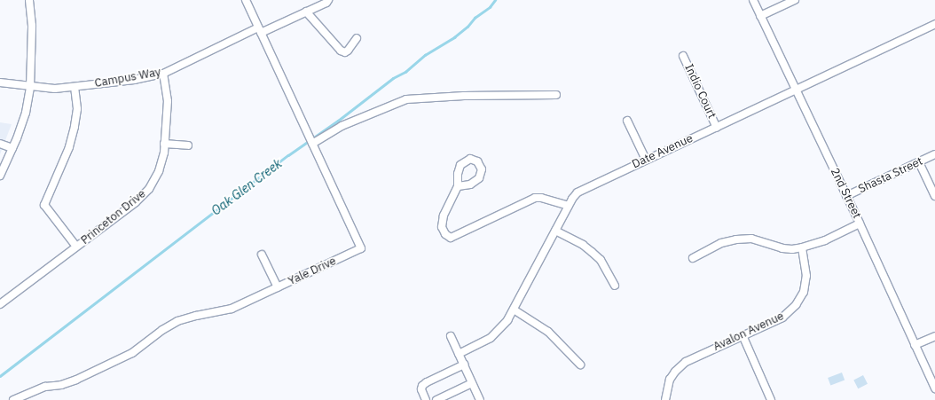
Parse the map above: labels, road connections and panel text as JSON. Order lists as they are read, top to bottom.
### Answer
{
  "streets": {
    "street": [
      "Campus Way",
      "Indio Court",
      "Date Avenue",
      "Shasta Street",
      "2nd Street",
      "Princeton Drive",
      "Yale Drive",
      "Avalon Avenue"
    ]
  },
  "crossings": [
    ["Campus Way", "Princeton Drive"],
    ["Campus Way", "Yale Drive"],
    ["Indio Court", "Date Avenue"],
    ["Date Avenue", "2nd Street"],
    ["Shasta Street", "2nd Street"]
  ],
  "water": ["Oak Glen Creek"]
}
